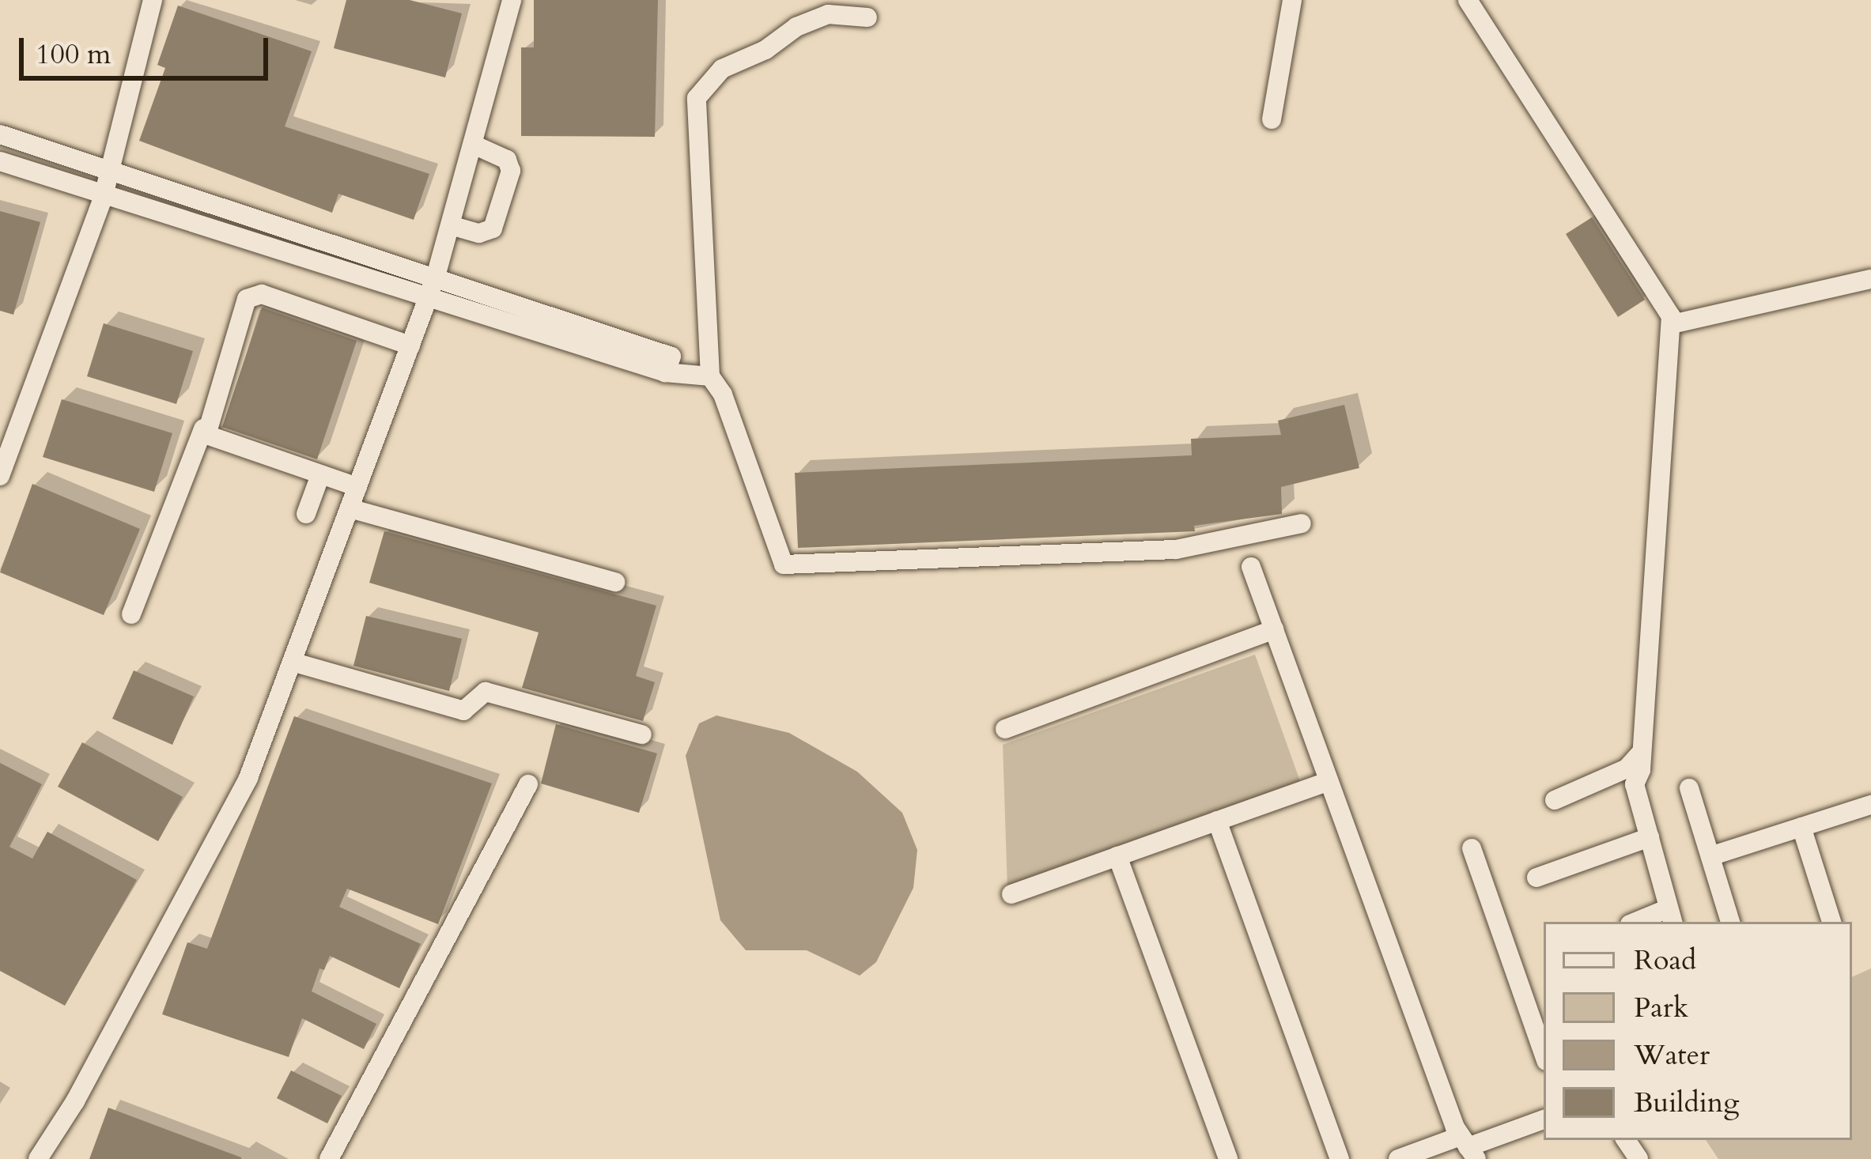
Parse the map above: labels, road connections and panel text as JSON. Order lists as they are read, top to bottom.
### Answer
{
  "legend": [
    "Road",
    "Park",
    "Water",
    "Building"
  ],
  "scale_bar": "100 m"
}
